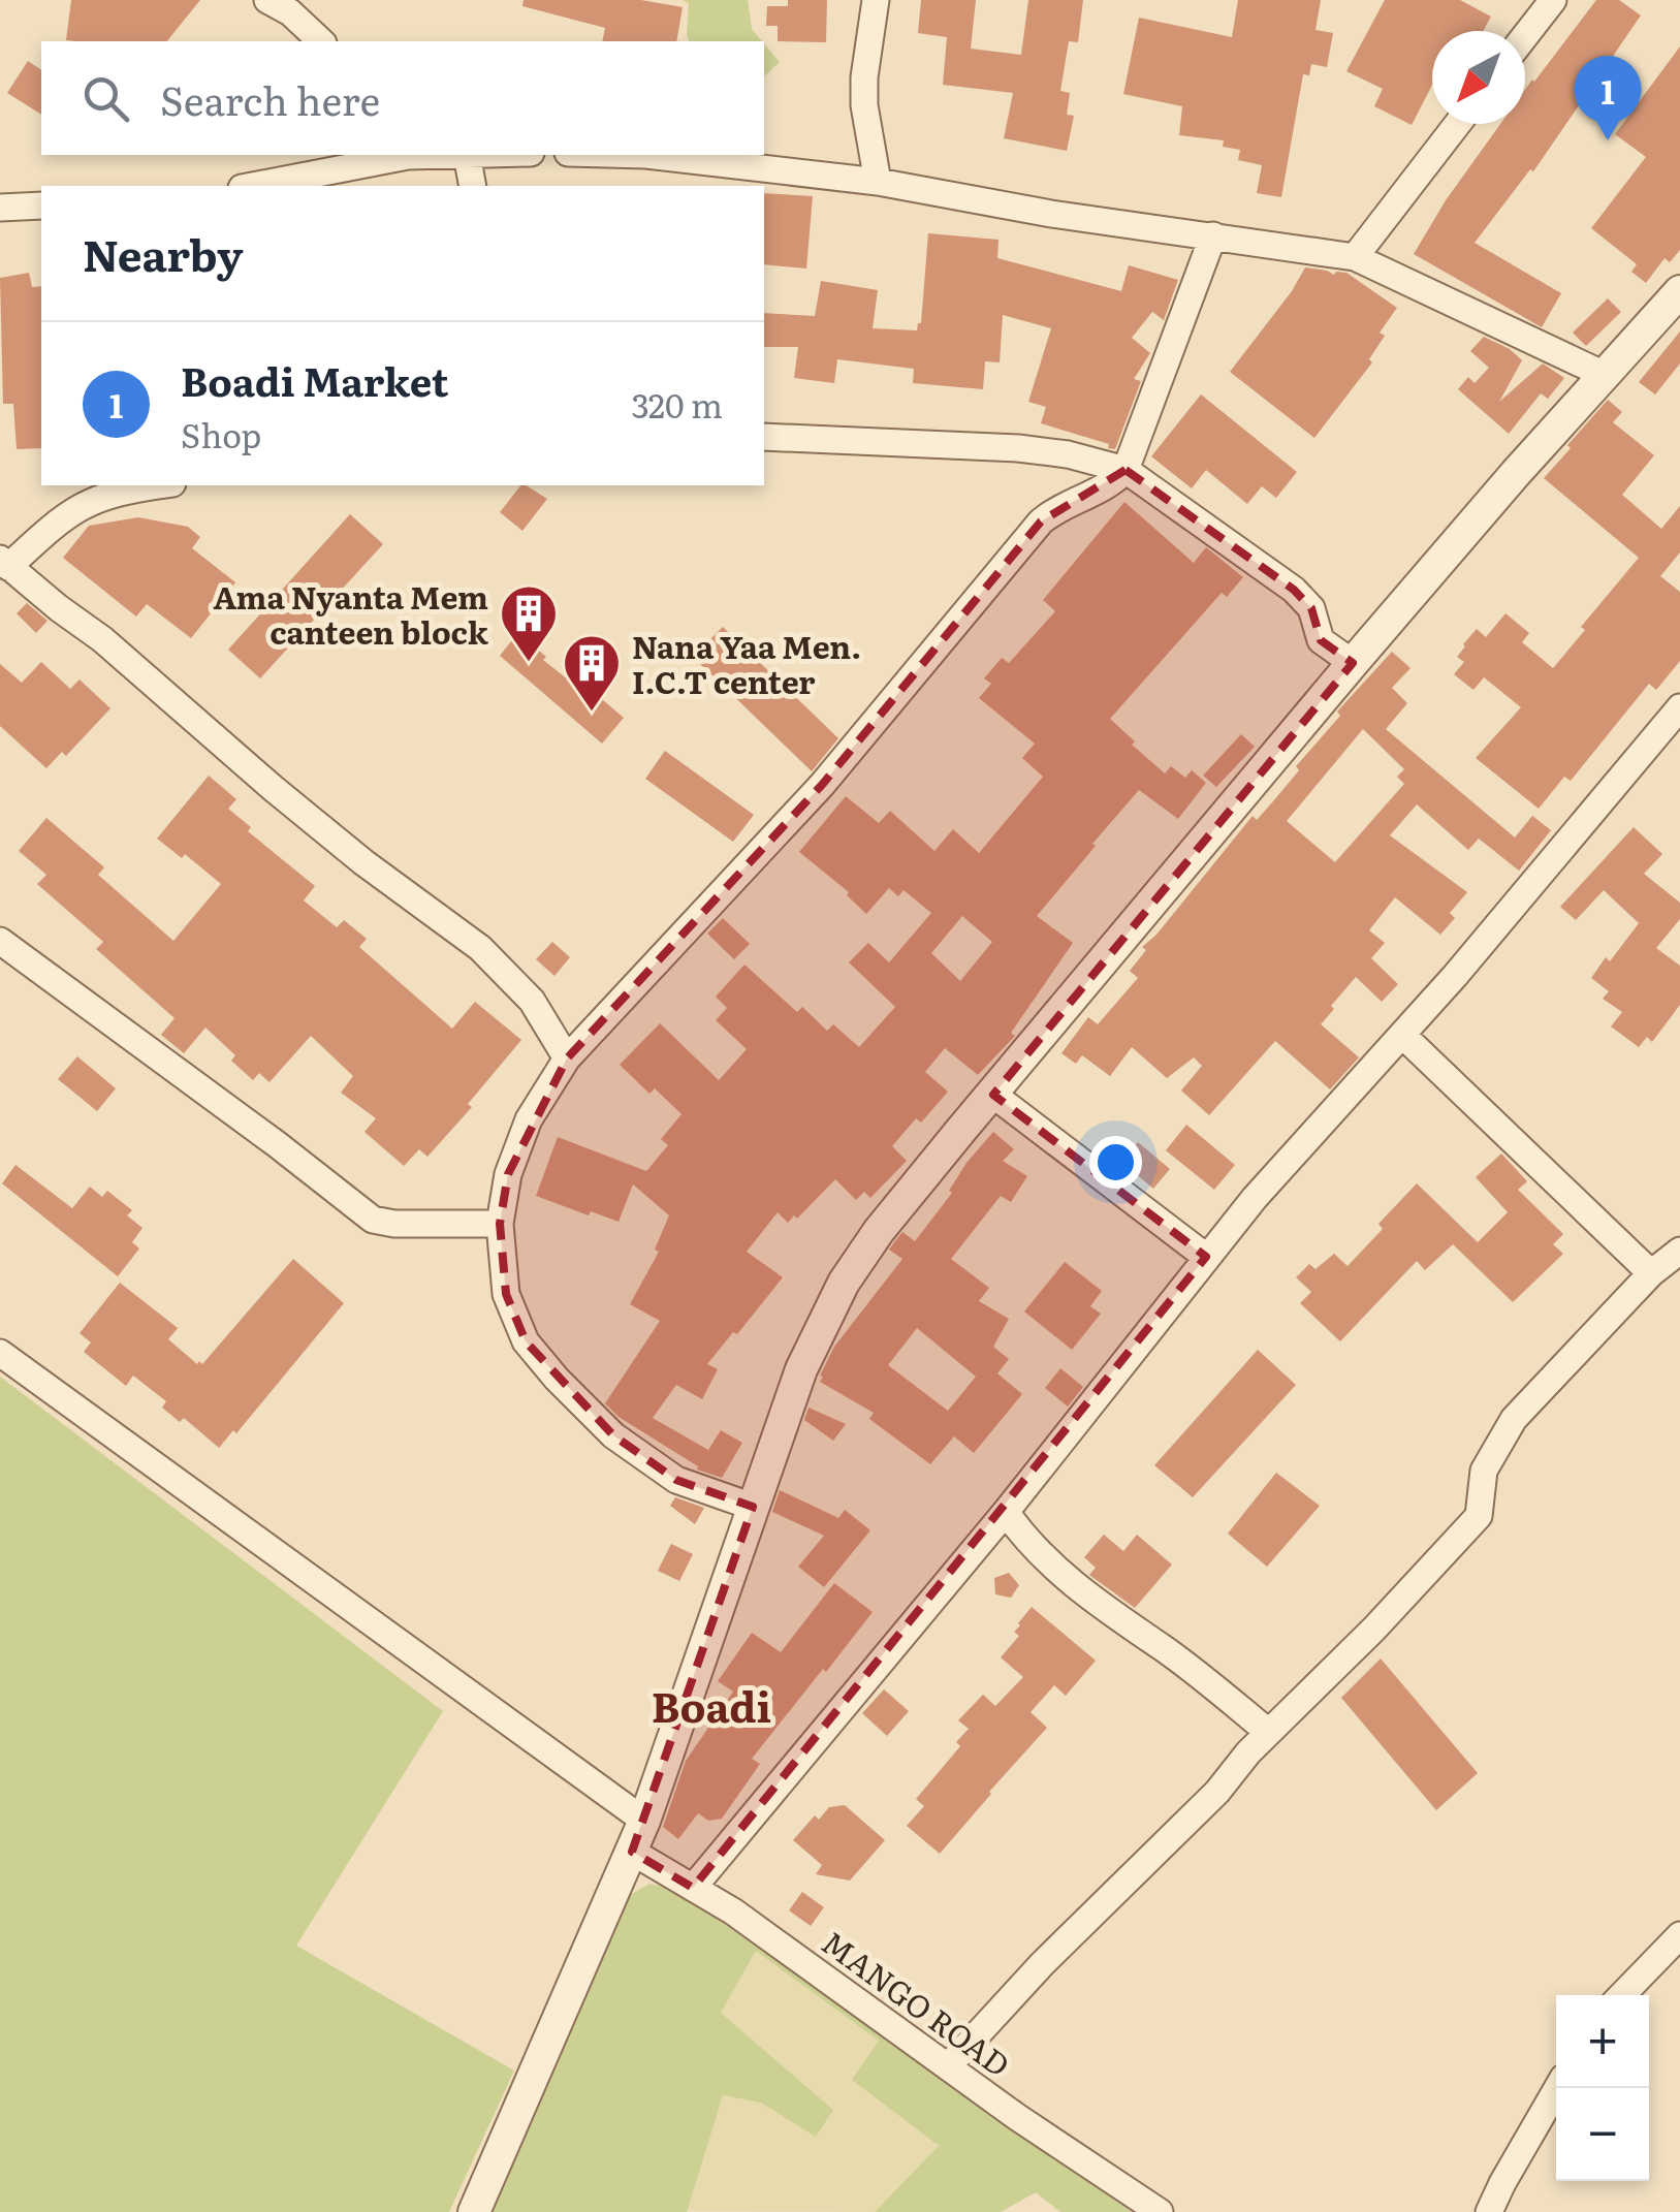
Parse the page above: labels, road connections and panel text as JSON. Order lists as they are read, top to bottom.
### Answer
{
  "streets": {
    "street": ["MANGO ROAD"]
  },
  "districts": ["Boadi"],
  "places": {
    "building": ["Ama Nyanta Mem canteen block", "Nana Yaa Men. I.C.T center"]
  },
  "north": "bottom left",
  "page": {
    "search": "Search here",
    "pins": "1",
    "heading": "Nearby",
    "list": [
      {
        "mark": "1",
        "name": "Boadi Market",
        "note": "Shop",
        "value": "320 m"
      }
    ],
    "map_buttons": ["+", "−"]
  }
}
